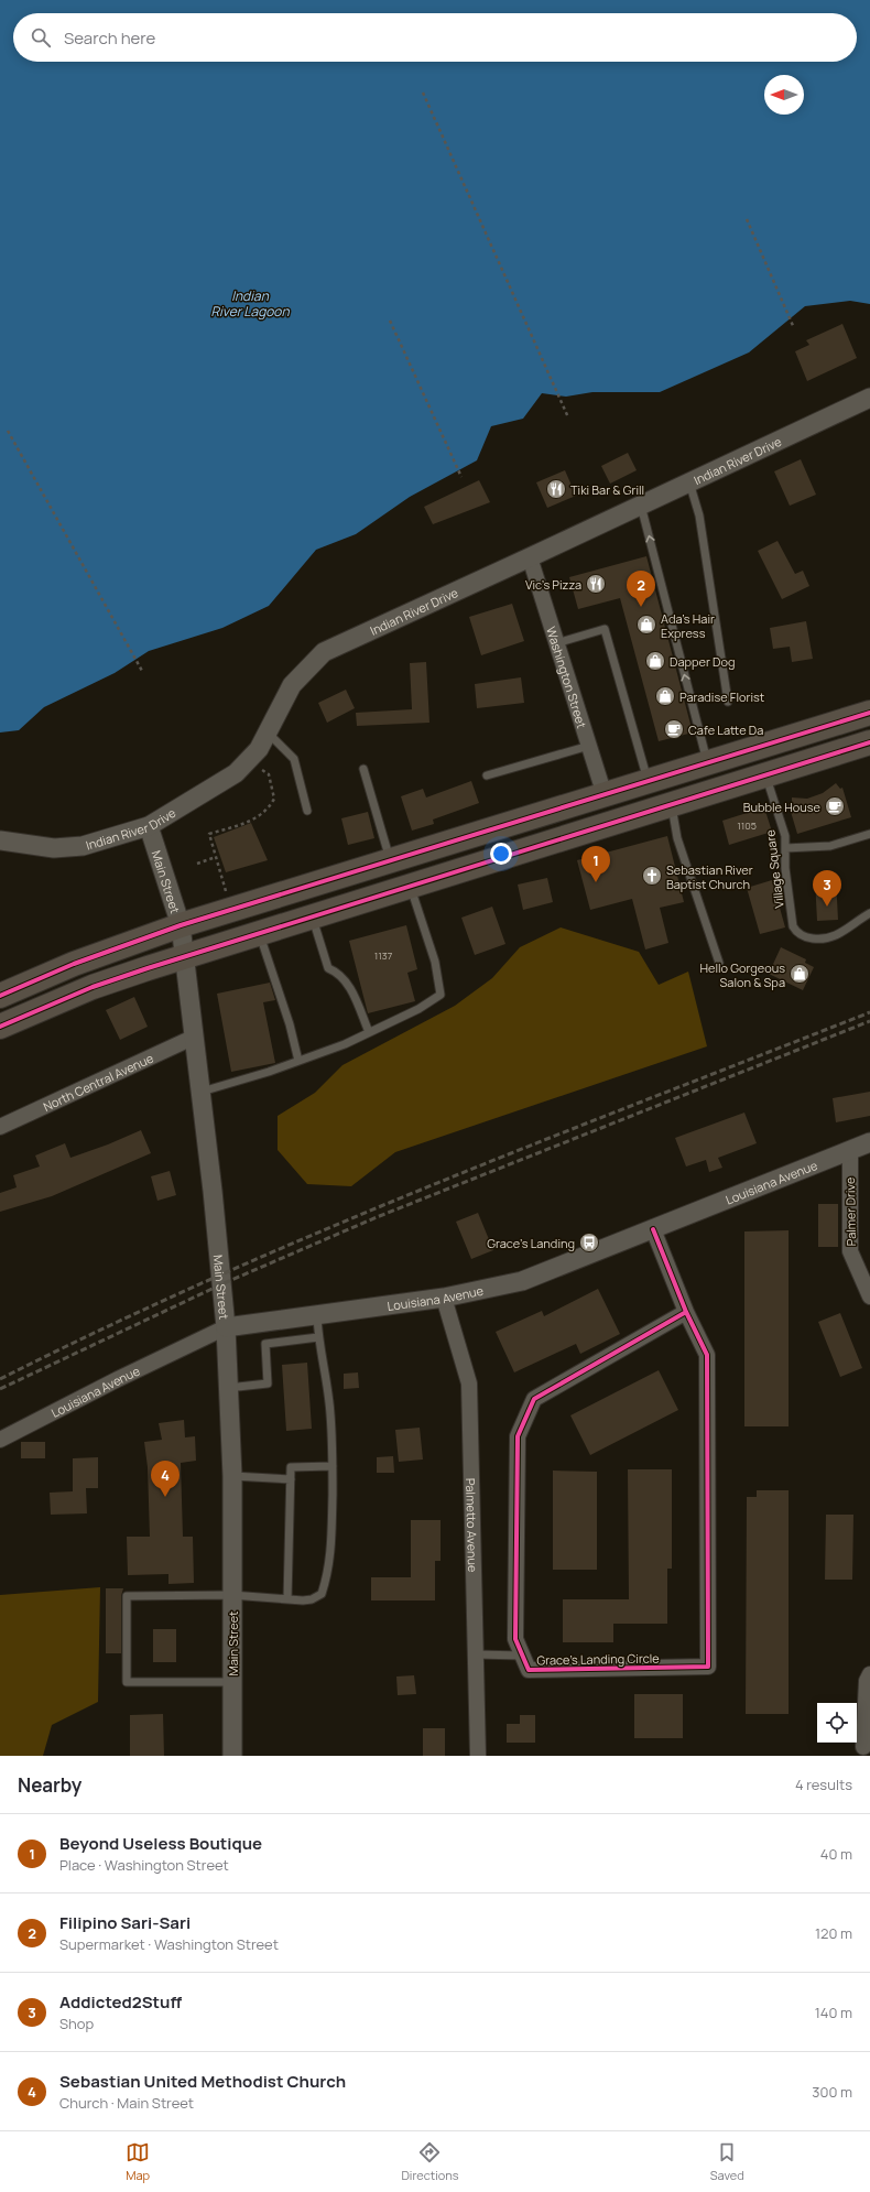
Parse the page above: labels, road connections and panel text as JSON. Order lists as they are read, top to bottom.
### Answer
{
  "streets": {
    "street": [
      "Indian River Drive",
      "Washington Street",
      "Main Street",
      "North Central Avenue",
      "Louisiana Avenue",
      "Palmer Drive",
      "Palmetto Avenue",
      "Grace's Landing Circle"
    ],
    "lane": ["Village Square"]
  },
  "crossings": [
    ["Indian River Drive", "Washington Street"],
    ["Indian River Drive", "Main Street"],
    ["Main Street", "North Central Avenue"],
    ["Main Street", "Louisiana Avenue"],
    ["Louisiana Avenue", "Palmer Drive"],
    ["Louisiana Avenue", "Palmetto Avenue"],
    ["Louisiana Avenue", "Grace's Landing Circle"]
  ],
  "water": ["Indian River Lagoon"],
  "places": {
    "restaurant": ["Tiki Bar & Grill", "Vic's Pizza"],
    "shop": [
      "Ada's Hair Express",
      "Dapper Dog",
      "Paradise Florist",
      "Hello Gorgeous Salon & Spa"
    ],
    "cafe": ["Cafe Latte Da", "Bubble House"],
    "church": ["Sebastian River Baptist Church"],
    "bus stop": ["Grace's Landing"]
  },
  "house_numbers": ["1105", "1137"],
  "north": "left",
  "page": {
    "search": "Search here",
    "pins": [
      "2",
      "1",
      "3",
      "4"
    ],
    "heading": ["Nearby", "4 results"],
    "list": [
      {
        "mark": "1",
        "name": "Beyond Useless Boutique",
        "note": "Place · Washington Street",
        "value": "40 m"
      },
      {
        "mark": "2",
        "name": "Filipino Sari-Sari",
        "note": "Supermarket · Washington Street",
        "value": "120 m"
      },
      {
        "mark": "3",
        "name": "Addicted2Stuff",
        "note": "Shop",
        "value": "140 m"
      },
      {
        "mark": "4",
        "name": "Sebastian United Methodist Church",
        "note": "Church · Main Street",
        "value": "300 m"
      }
    ],
    "nav": ["Map", "Directions", "Saved"]
  }
}
